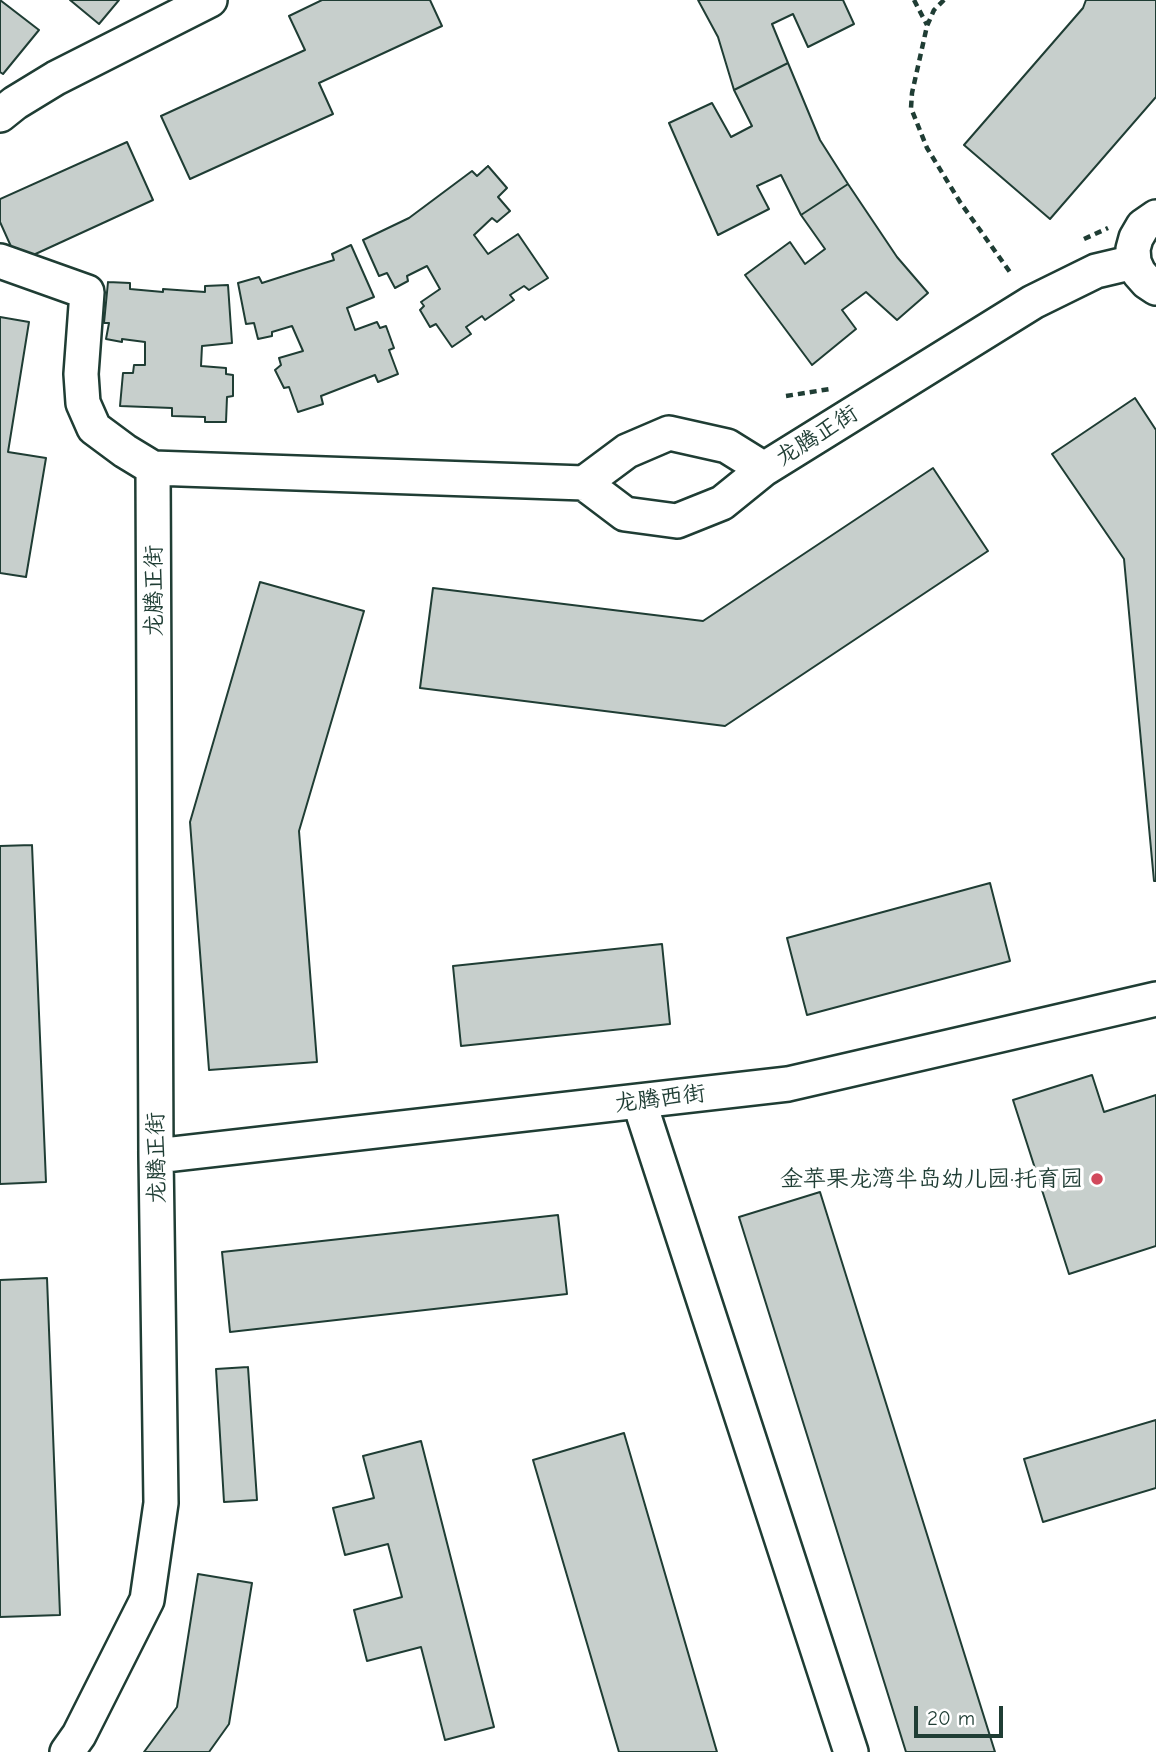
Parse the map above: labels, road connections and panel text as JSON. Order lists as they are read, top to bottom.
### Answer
{
  "streets": {
    "street": ["龙腾正街", "龙腾西街"]
  },
  "crossings": [
    ["龙腾正街", "龙腾西街"]
  ],
  "places": ["金苹果龙湾半岛幼儿园·托育园"],
  "scale_bar": "20 m"
}
